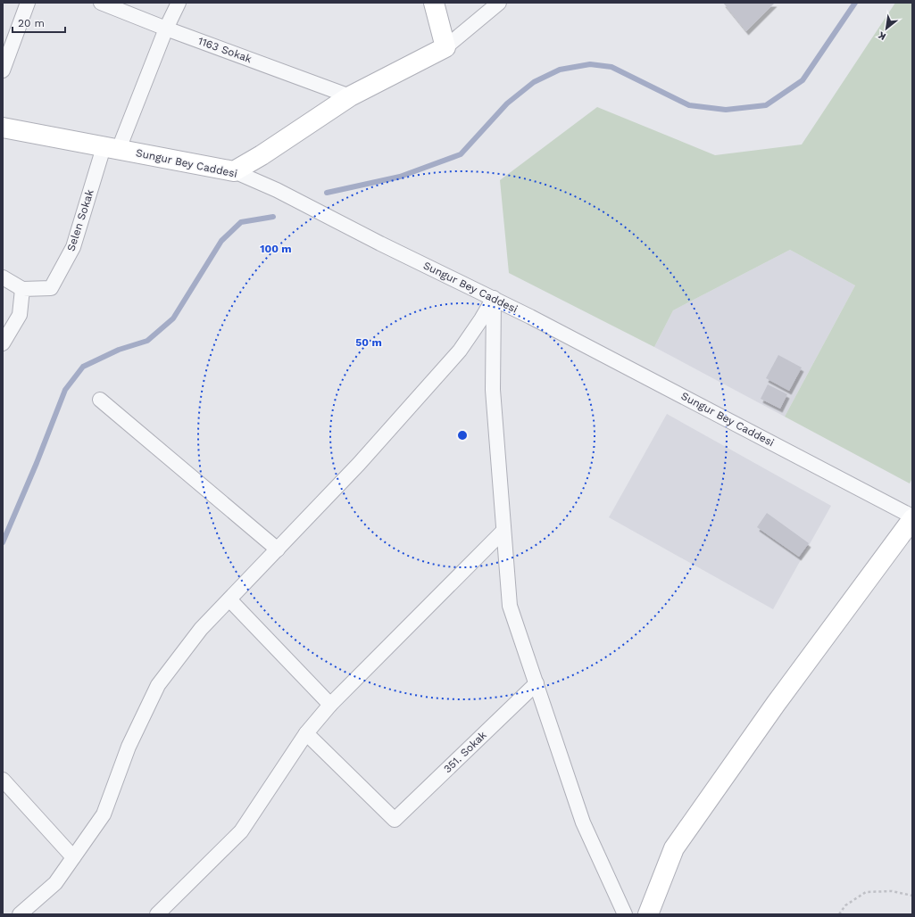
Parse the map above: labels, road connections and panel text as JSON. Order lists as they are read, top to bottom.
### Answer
{
  "streets": {
    "street": [
      "1163 Sokak",
      "Sungur Bey Caddesi",
      "Selen Sokak",
      "351. Sokak"
    ]
  },
  "crossings": [
    ["Sungur Bey Caddesi", "Selen Sokak"]
  ],
  "scale_bar": "20 m",
  "north": "bottom left",
  "rings": ["100 m", "50 m"]
}
